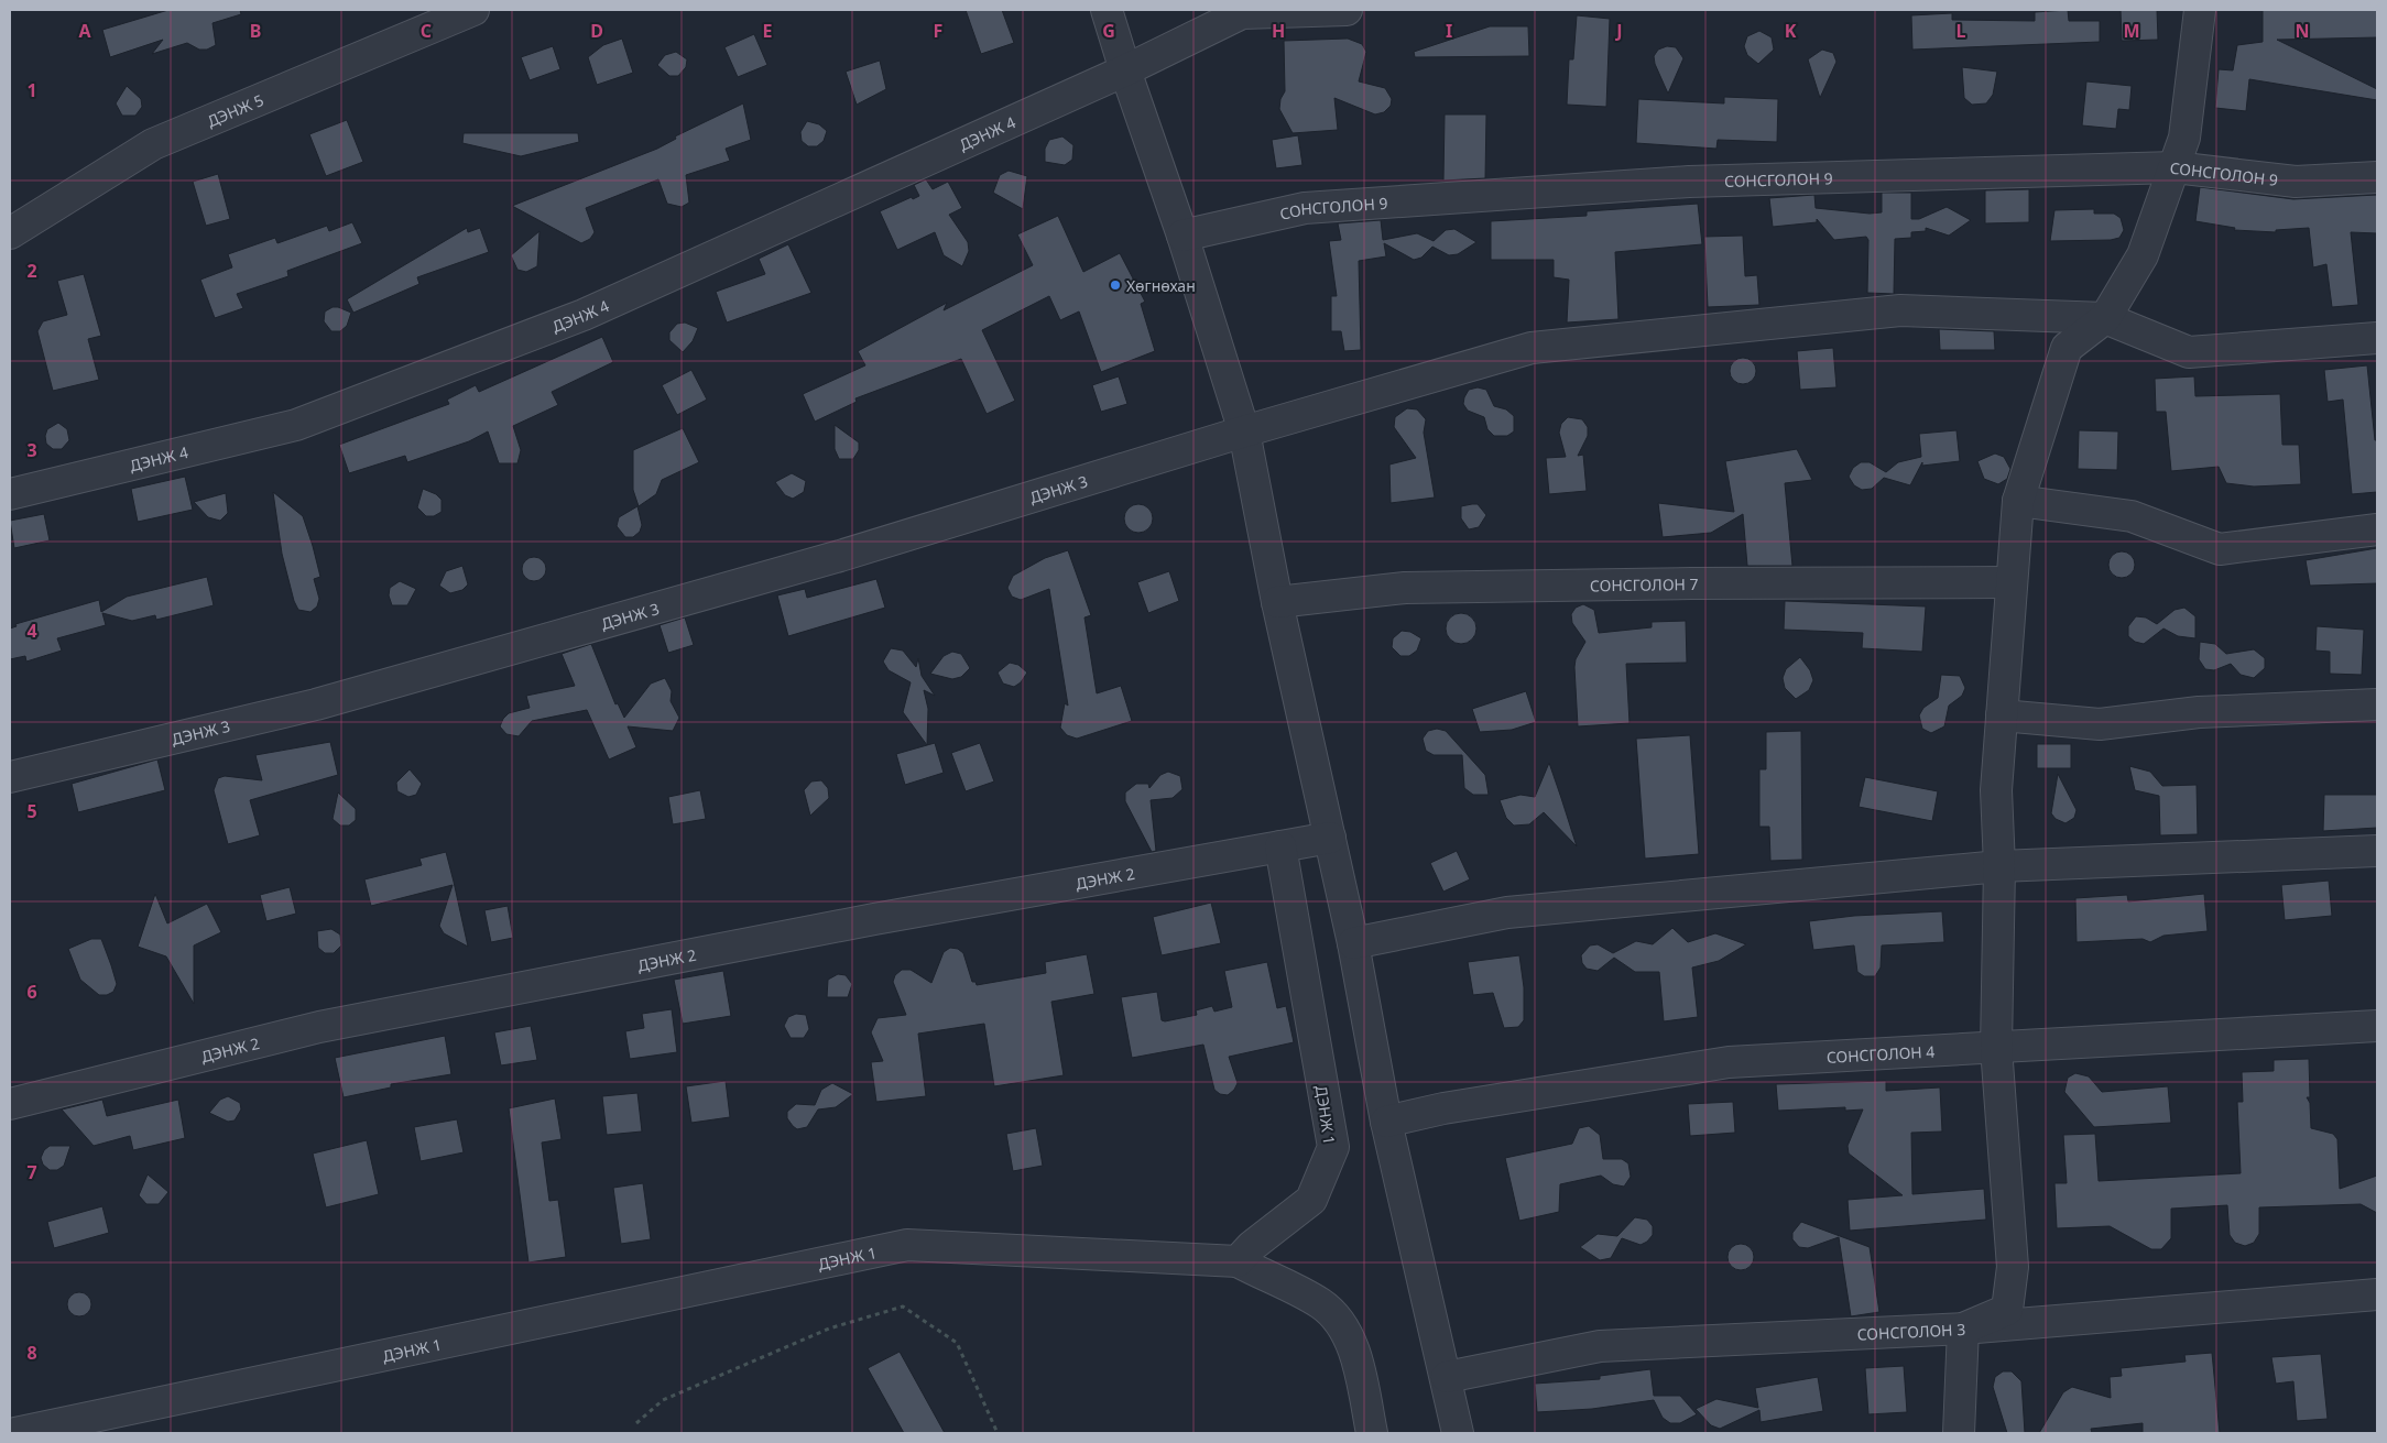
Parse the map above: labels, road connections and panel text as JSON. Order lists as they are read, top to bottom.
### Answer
{
  "streets": {
    "street": [
      "ДЭНЖ 5",
      "ДЭНЖ 4",
      "СОНСГОЛОН 9",
      "ДЭНЖ 3",
      "СОНСГОЛОН 7",
      "ДЭНЖ 2",
      "СОНСГОЛОН 4",
      "ДЭНЖ 1",
      "СОНСГОЛОН 3"
    ]
  },
  "crossings": [
    ["ДЭНЖ 2", "ДЭНЖ 1"]
  ],
  "places": ["Хөгнөхан"],
  "grid": {
    "columns": [
      "A",
      "B",
      "C",
      "D",
      "E",
      "F",
      "G",
      "H",
      "I",
      "J",
      "K",
      "L",
      "M",
      "N"
    ],
    "rows": [
      "1",
      "2",
      "3",
      "4",
      "5",
      "6",
      "7",
      "8"
    ]
  }
}
